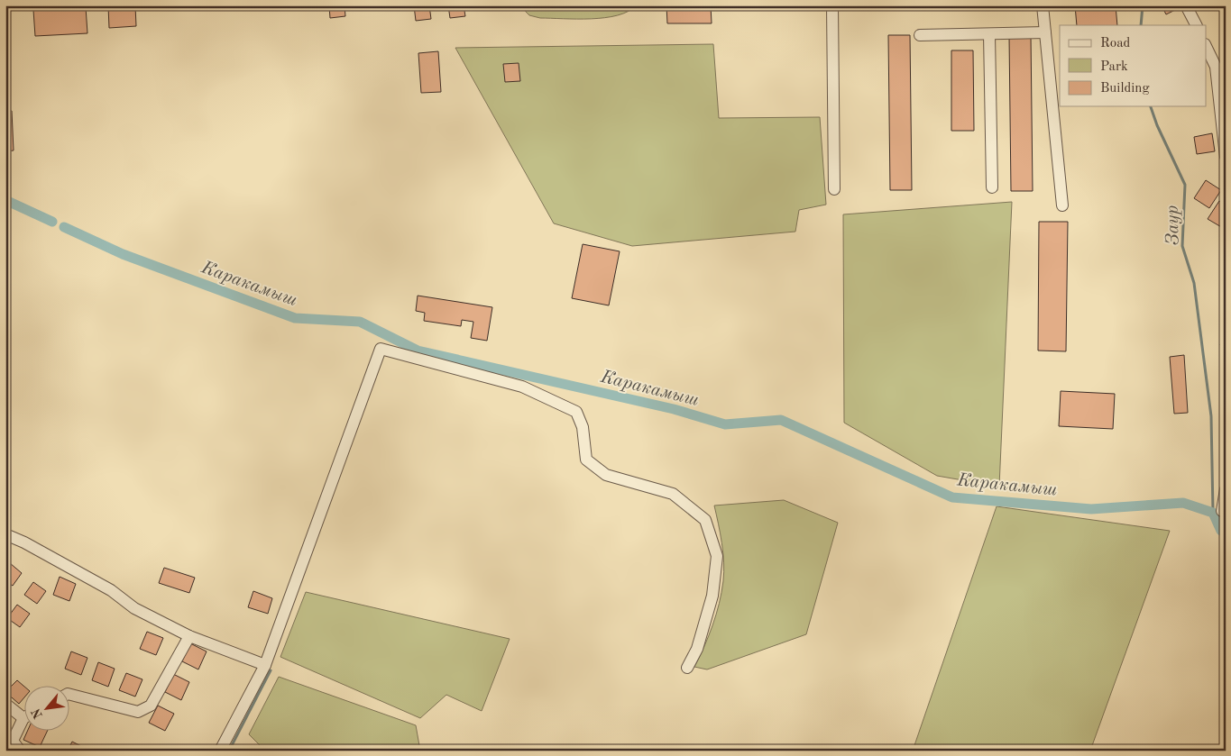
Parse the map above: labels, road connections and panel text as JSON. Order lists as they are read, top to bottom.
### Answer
{
  "water": ["Заур", "Каракамыш"],
  "legend": ["Road", "Park", "Building"],
  "north": "bottom left"
}
